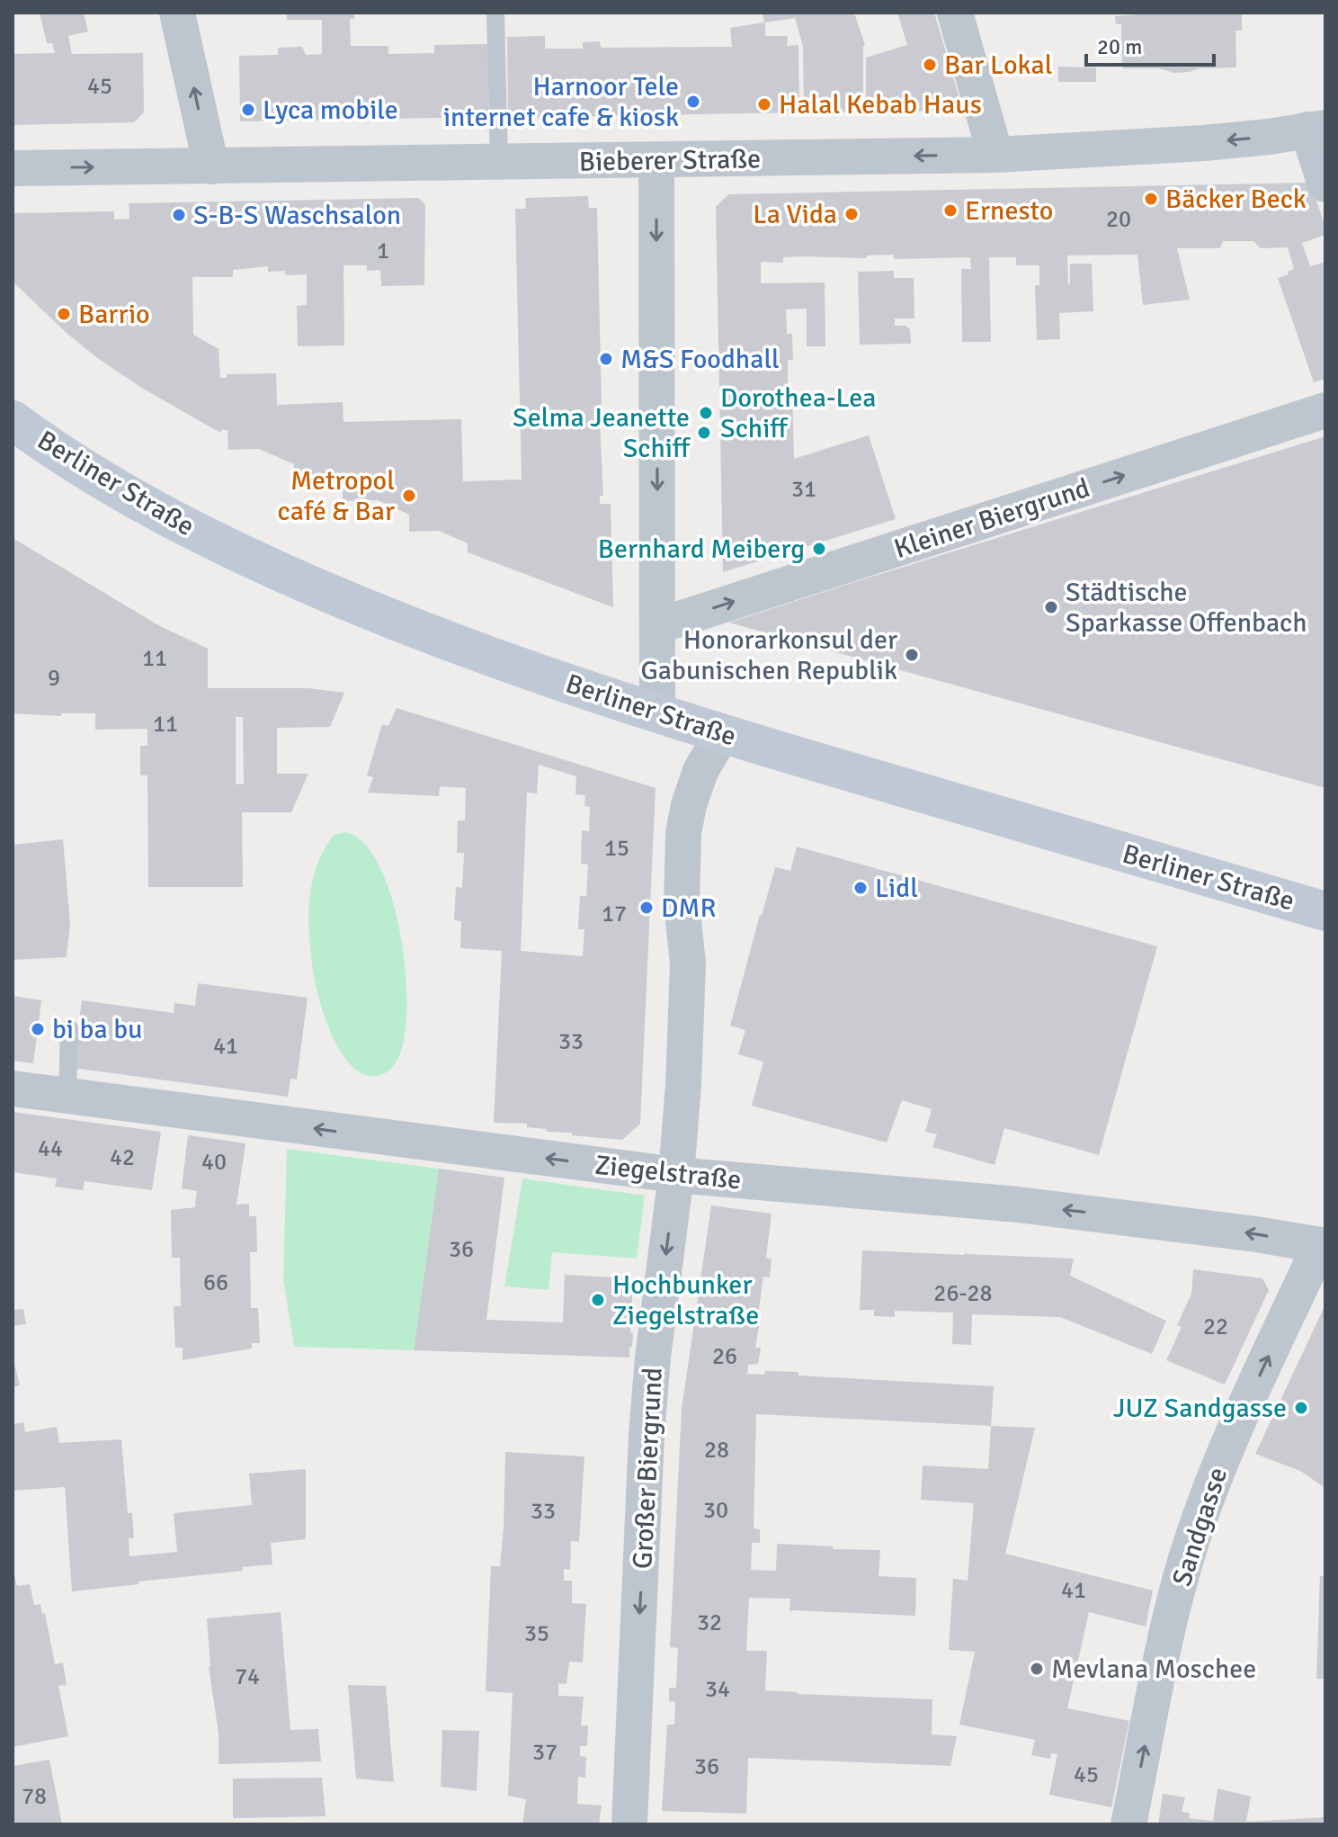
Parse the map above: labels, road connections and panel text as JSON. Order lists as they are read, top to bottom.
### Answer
{
  "streets": {
    "main road": ["Berliner Straße"],
    "street": [
      "Bieberer Straße",
      "Kleiner Biergrund",
      "Ziegelstraße",
      "Großer Biergrund",
      "Sandgasse"
    ]
  },
  "crossings": [
    ["Berliner Straße", "Großer Biergrund"],
    ["Ziegelstraße", "Großer Biergrund"],
    ["Ziegelstraße", "Sandgasse"]
  ],
  "one_way": [
    "Kleiner Biergrund",
    "Ziegelstraße",
    "Großer Biergrund",
    "Sandgasse"
  ],
  "places": [
    "Bar Lokal",
    "Harnoor Tele internet cafe & kiosk",
    "Halal Kebab Haus",
    "Lyca mobile",
    "Bäcker Beck",
    "Ernesto",
    "La Vida",
    "S-B-S Waschsalon",
    "Barrio",
    "M&S Foodhall",
    "Dorothea-Lea Schiff",
    "Selma Jeanette Schiff",
    "Metropol café & Bar",
    "Bernhard Meiberg",
    "Städtische Sparkasse Offenbach",
    "Honorarkonsul der Gabunischen Republik",
    "Lidl",
    "DMR",
    "bi ba bu",
    "Hochbunker Ziegelstraße",
    "JUZ Sandgasse",
    "Mevlana Moschee"
  ],
  "house_numbers": [
    "45",
    "20",
    "1",
    "31",
    "11",
    "9",
    "11",
    "15",
    "17",
    "33",
    "41",
    "44",
    "42",
    "40",
    "36",
    "66",
    "26-28",
    "22",
    "26",
    "28",
    "30",
    "33",
    "41",
    "32",
    "35",
    "74",
    "34",
    "37",
    "36",
    "45",
    "78"
  ],
  "scale_bar": "20 m"
}
